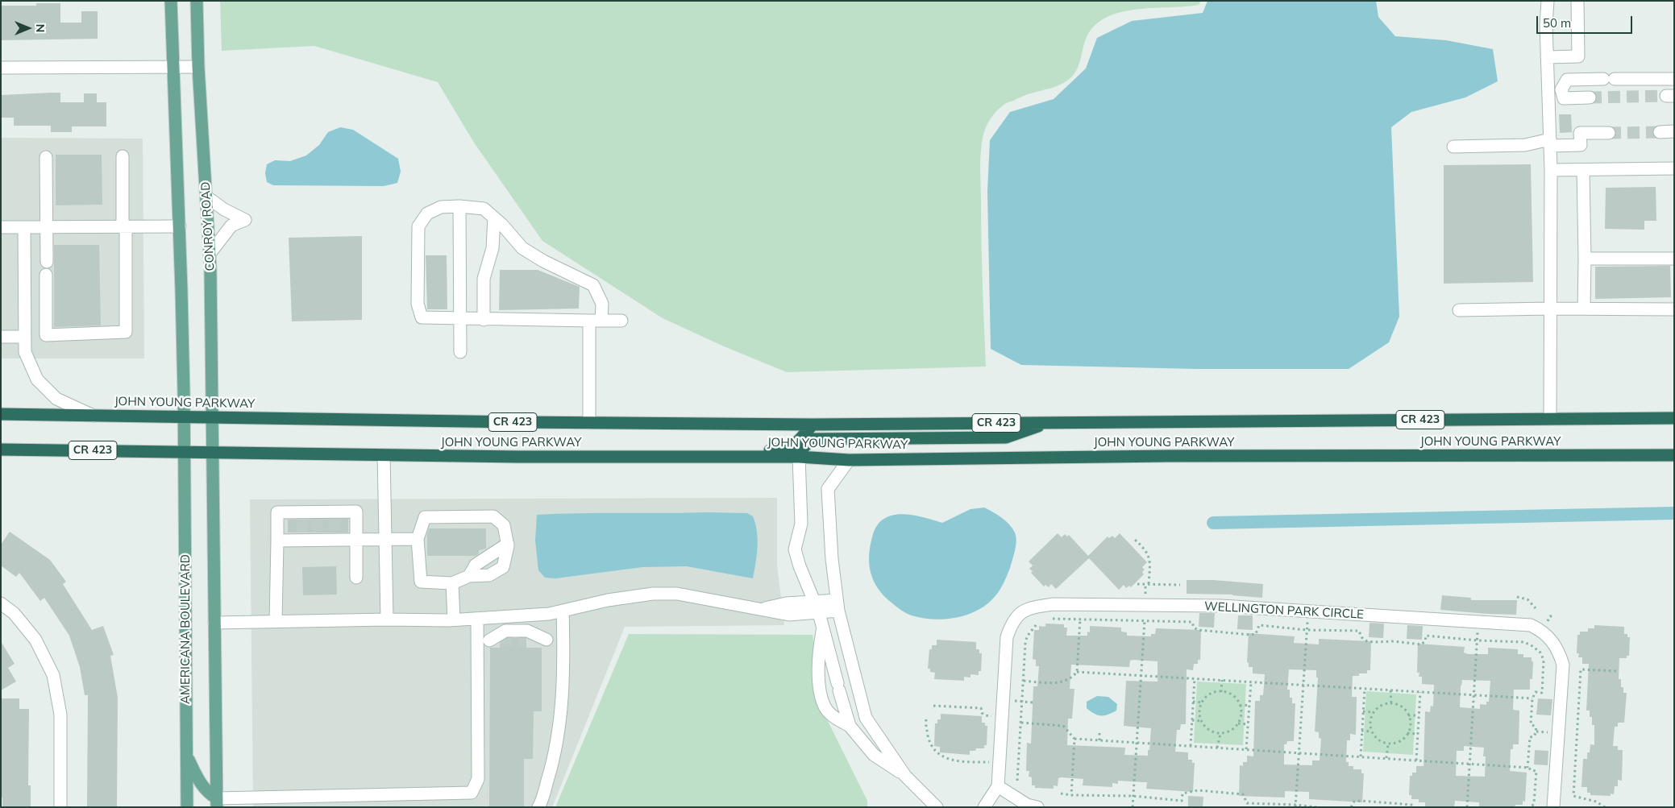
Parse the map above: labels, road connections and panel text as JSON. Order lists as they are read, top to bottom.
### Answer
{
  "streets": {
    "highway": ["JOHN YOUNG PARKWAY", "CR 423"],
    "main road": ["CONROY ROAD", "AMERICANA BOULEVARD"],
    "street": ["WELLINGTON PARK CIRCLE"]
  },
  "crossings": [
    ["CONROY ROAD", "JOHN YOUNG PARKWAY"],
    ["JOHN YOUNG PARKWAY", "AMERICANA BOULEVARD"]
  ],
  "scale_bar": "50 m",
  "north": "right"
}
